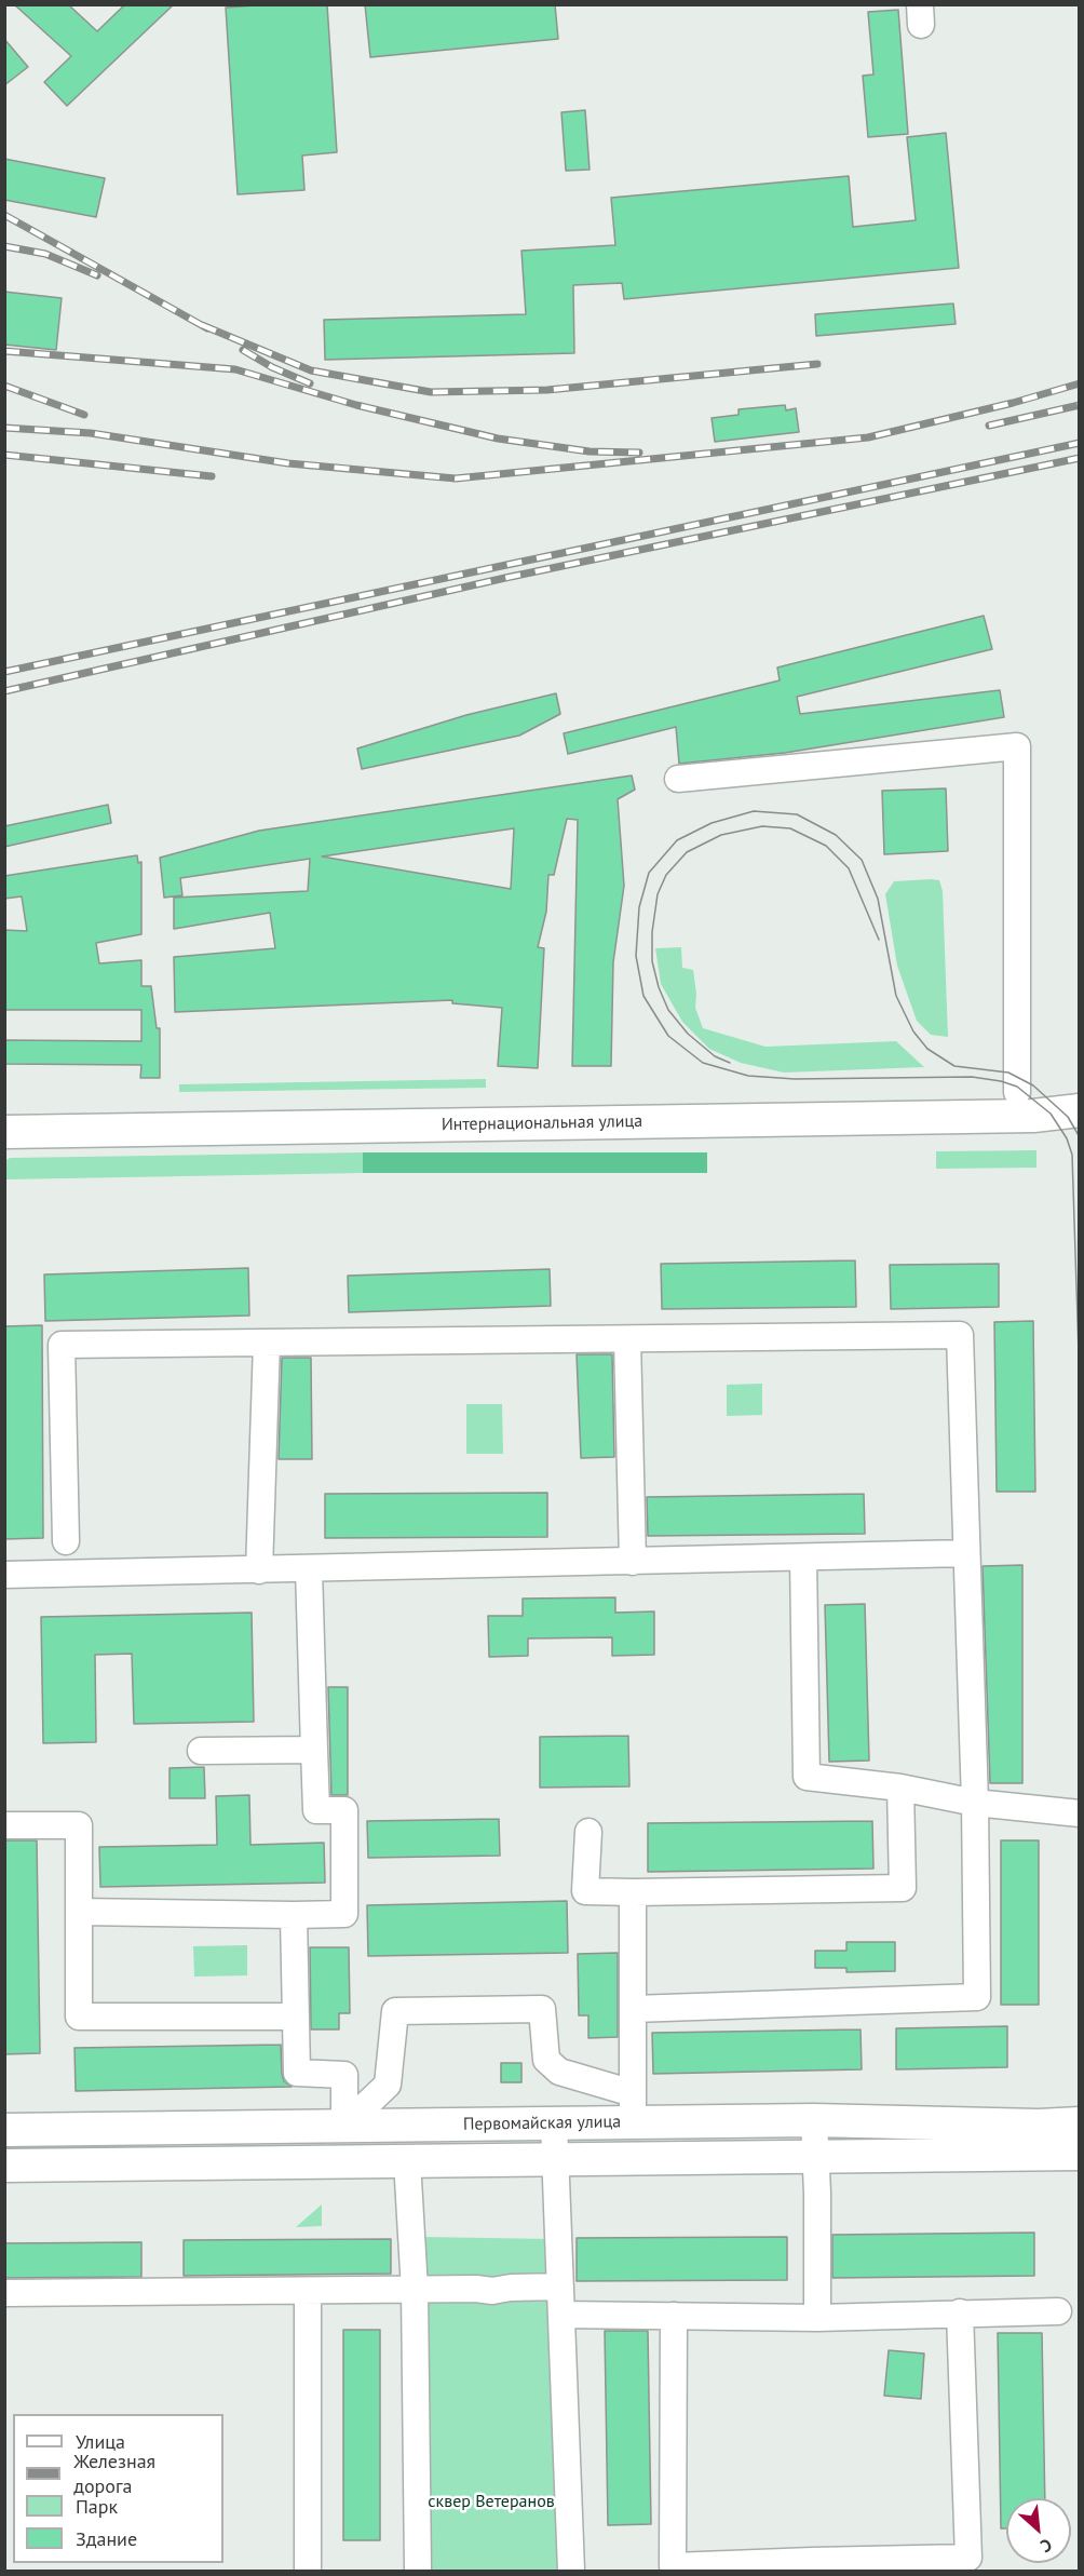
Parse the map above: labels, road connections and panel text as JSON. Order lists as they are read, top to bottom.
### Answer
{
  "streets": {
    "main road": ["Интернациональная улица", "Первомайская улица"]
  },
  "parks": ["сквер Ветеранов"],
  "legend": [
    "Улица",
    "Железная дорога",
    "Парк",
    "Здание"
  ],
  "north": "bottom right"
}
